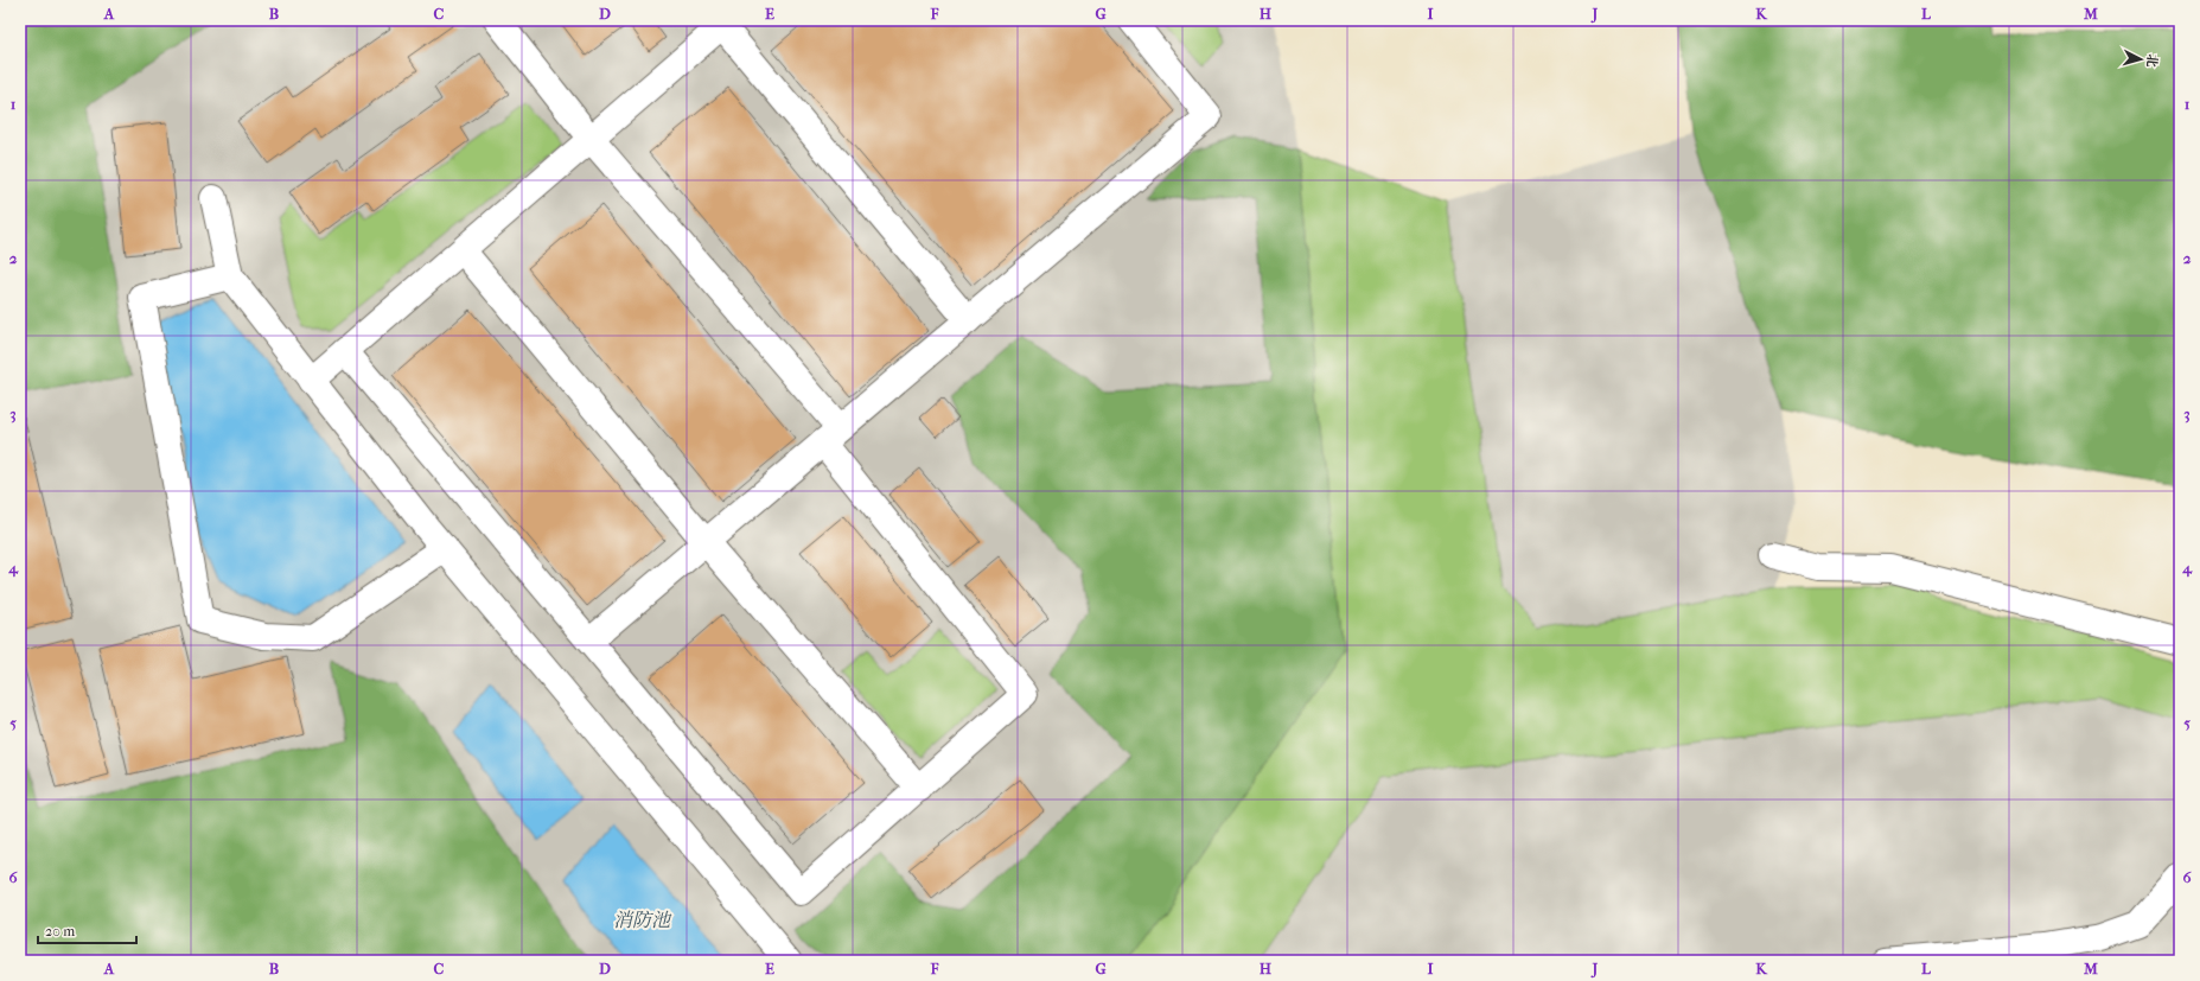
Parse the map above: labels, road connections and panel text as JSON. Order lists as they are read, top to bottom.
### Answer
{
  "water": ["消防池"],
  "scale_bar": "20 m",
  "north": "right",
  "grid": {
    "columns": [
      "A",
      "B",
      "C",
      "D",
      "E",
      "F",
      "G",
      "H",
      "I",
      "J",
      "K",
      "L",
      "M"
    ],
    "rows": [
      "1",
      "2",
      "3",
      "4",
      "5",
      "6"
    ]
  }
}
